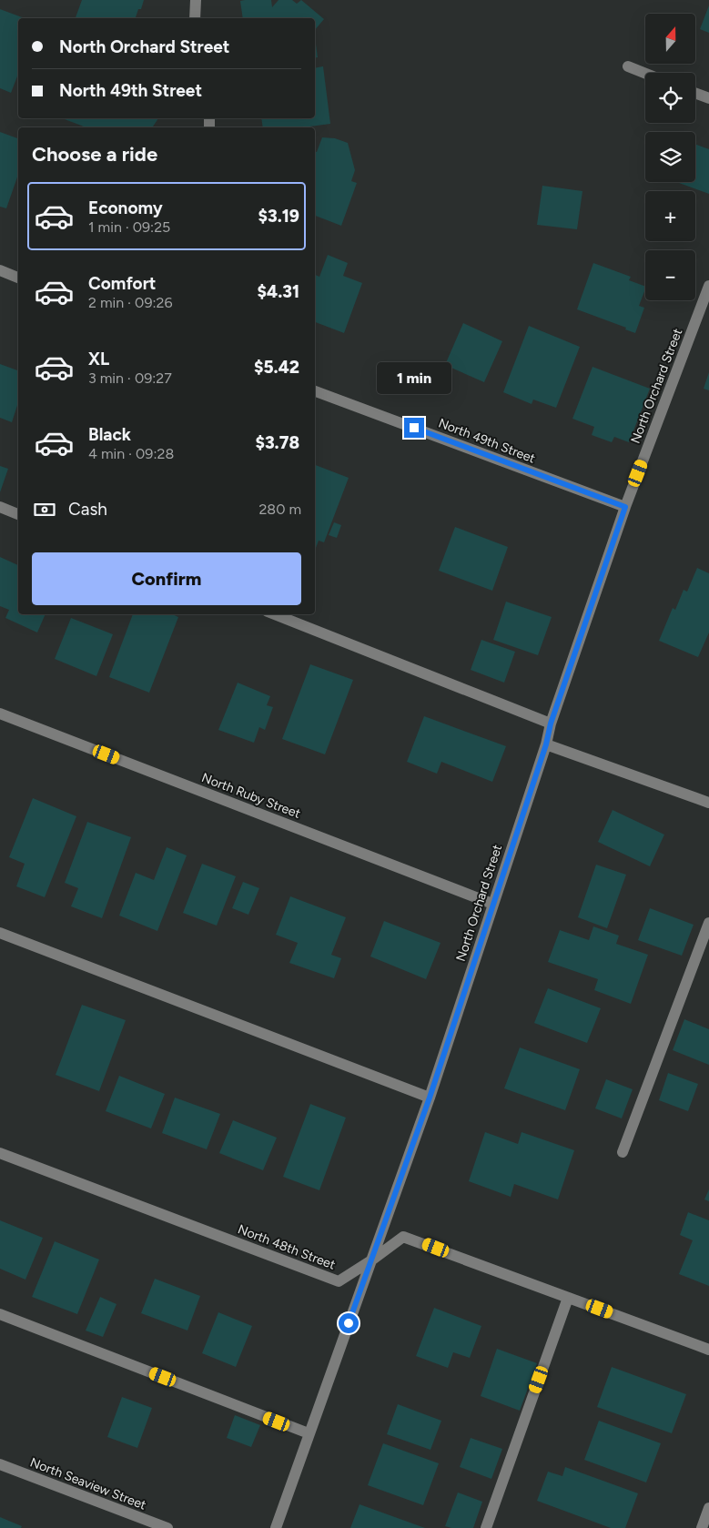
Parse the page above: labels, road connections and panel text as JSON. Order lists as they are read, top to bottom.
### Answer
{
  "streets": {
    "street": [
      "North Orchard Street",
      "North 49th Street",
      "North Ruby Street",
      "North 48th Street",
      "North Seaview Street"
    ]
  },
  "crossings": [
    ["North Orchard Street", "North 49th Street"],
    ["North Orchard Street", "North Ruby Street"],
    ["North Orchard Street", "North 48th Street"]
  ],
  "north": "top",
  "page": {
    "map_buttons": ["+", "−"],
    "banner": ["North Orchard Street", "North 49th Street"],
    "heading": "Choose a ride",
    "list": [
      {
        "name": "Economy",
        "note": "1 min · 09:25",
        "value": "$3.19"
      },
      {
        "name": "Comfort",
        "note": "2 min · 09:26",
        "value": "$4.31"
      },
      {
        "name": "XL",
        "note": "3 min · 09:27",
        "value": "$5.42"
      },
      {
        "name": "Black",
        "note": "4 min · 09:28",
        "value": "$3.78"
      }
    ],
    "bubble": "1 min",
    "pay": ["Cash", "280 m"],
    "buttons": "Confirm"
  }
}
